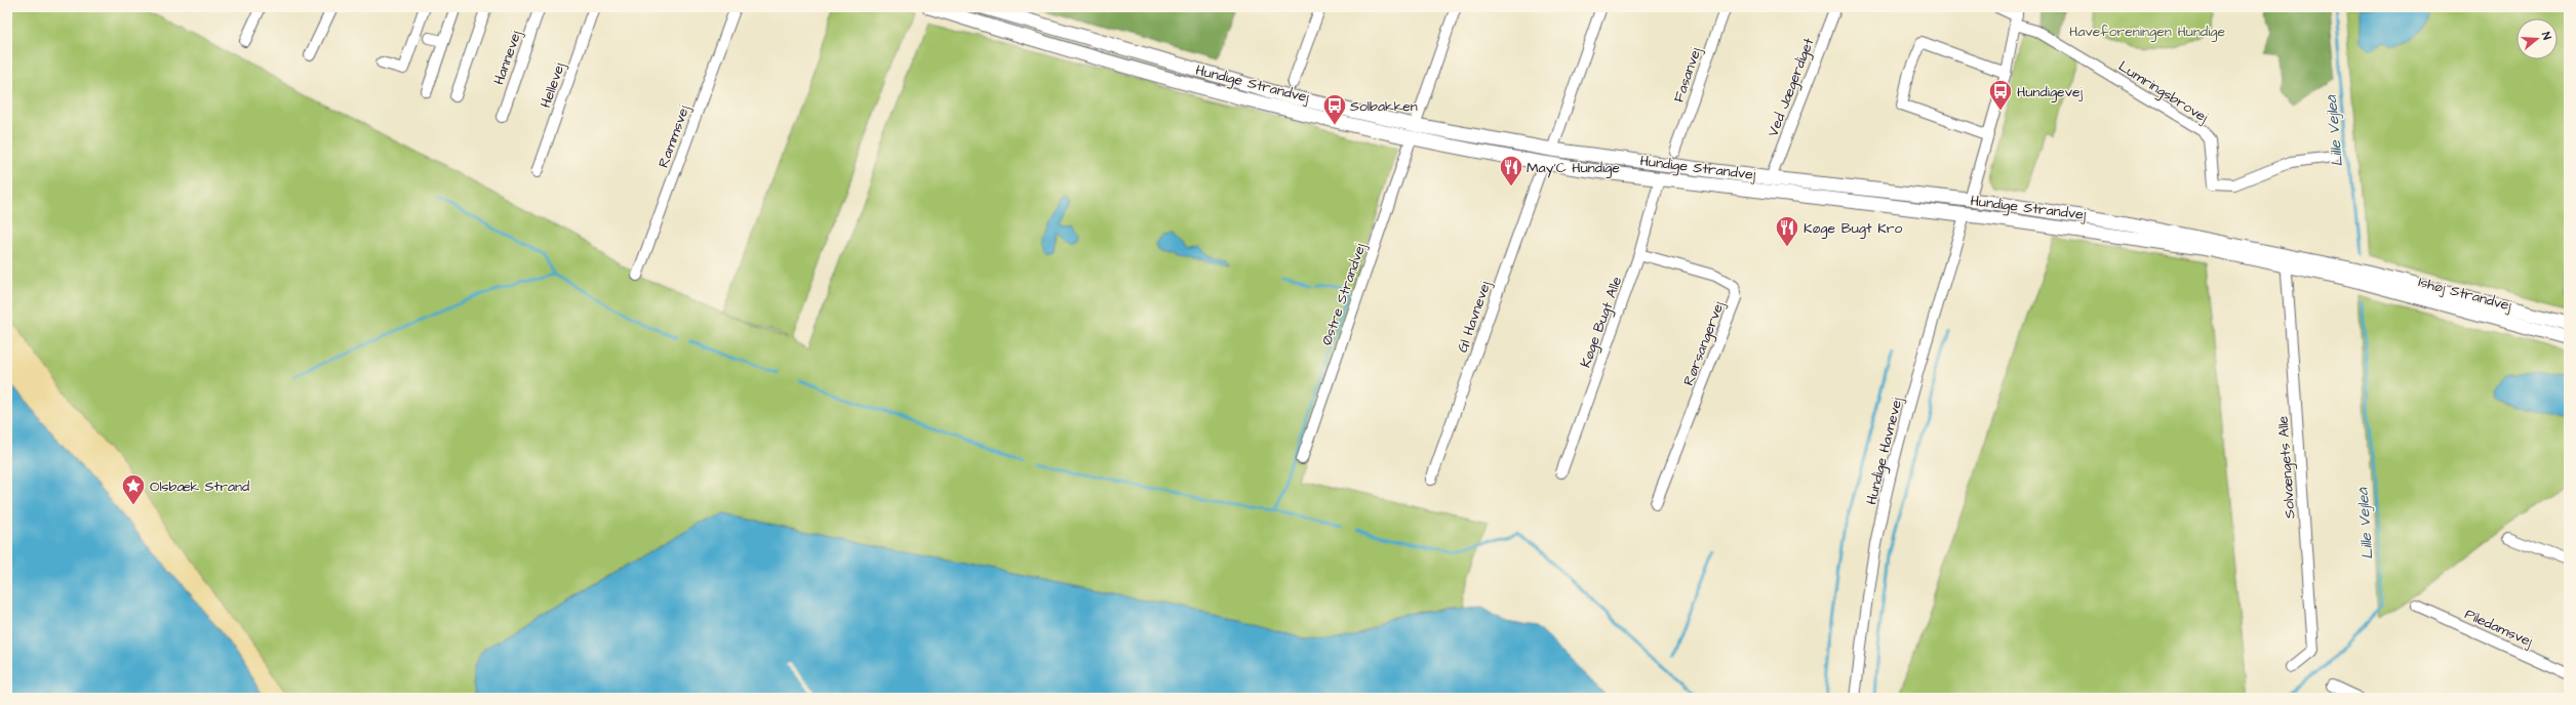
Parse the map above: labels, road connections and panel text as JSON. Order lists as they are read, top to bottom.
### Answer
{
  "streets": {
    "main road": ["Hundige Strandvej", "Ishøj Strandvej"],
    "street": [
      "Hannevej",
      "Fasanvej",
      "Hellevej",
      "Ved Jægerdiget",
      "Lumringsbrovej",
      "Rammsvej",
      "Østre Strandvej",
      "Gl Havnevej",
      "Køge Bugt Alle",
      "Rørsangervej",
      "Hundige Havnevej",
      "Solvængets Alle",
      "Piledamsvej"
    ]
  },
  "crossings": [
    ["Hundige Strandvej", "Ved Jægerdiget"],
    ["Hundige Strandvej", "Ishøj Strandvej"],
    ["Hundige Strandvej", "Østre Strandvej"],
    ["Hundige Strandvej", "Gl Havnevej"],
    ["Hundige Strandvej", "Køge Bugt Alle"],
    ["Hundige Strandvej", "Hundige Havnevej"],
    ["Hundige Strandvej", "Solvængets Alle"],
    ["Køge Bugt Alle", "Rørsangervej"]
  ],
  "water": ["Lille Vejleå"],
  "parks": ["Haveforeningen Hundige"],
  "places": {
    "bus stop": ["Hundigevej", "Solbakken"],
    "restaurant": ["May'C Hundige", "Køge Bugt Kro"],
    "place": ["Olsbæk Strand"]
  },
  "north": "right"
}
